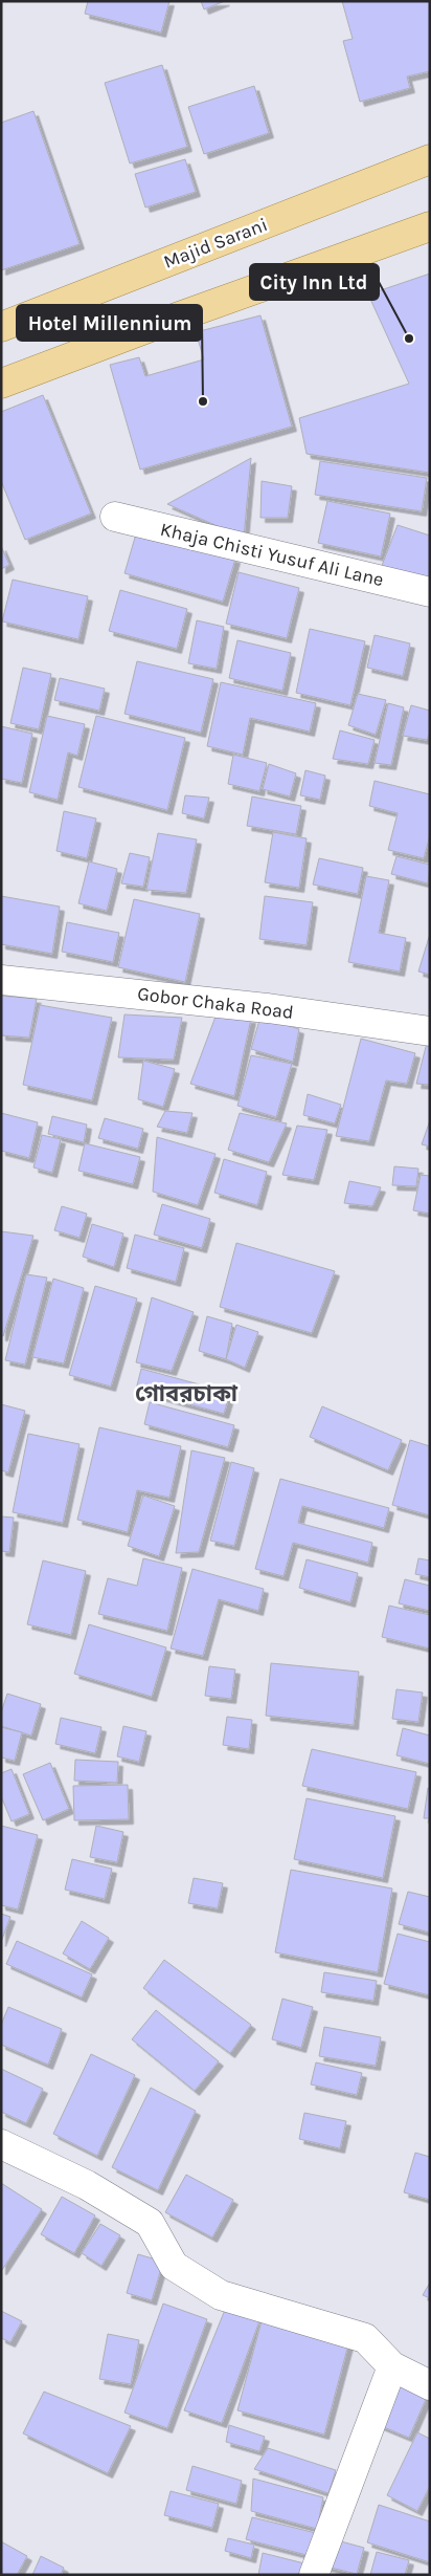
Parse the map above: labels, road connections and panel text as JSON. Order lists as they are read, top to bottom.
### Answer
{
  "streets": {
    "main road": ["Majid Sarani"],
    "street": ["Khaja Chisti Yusuf Ali Lane", "Gobor Chaka Road"]
  },
  "districts": ["গোবরচাকা"],
  "places": ["City Inn Ltd", "Hotel Millennium"]
}
